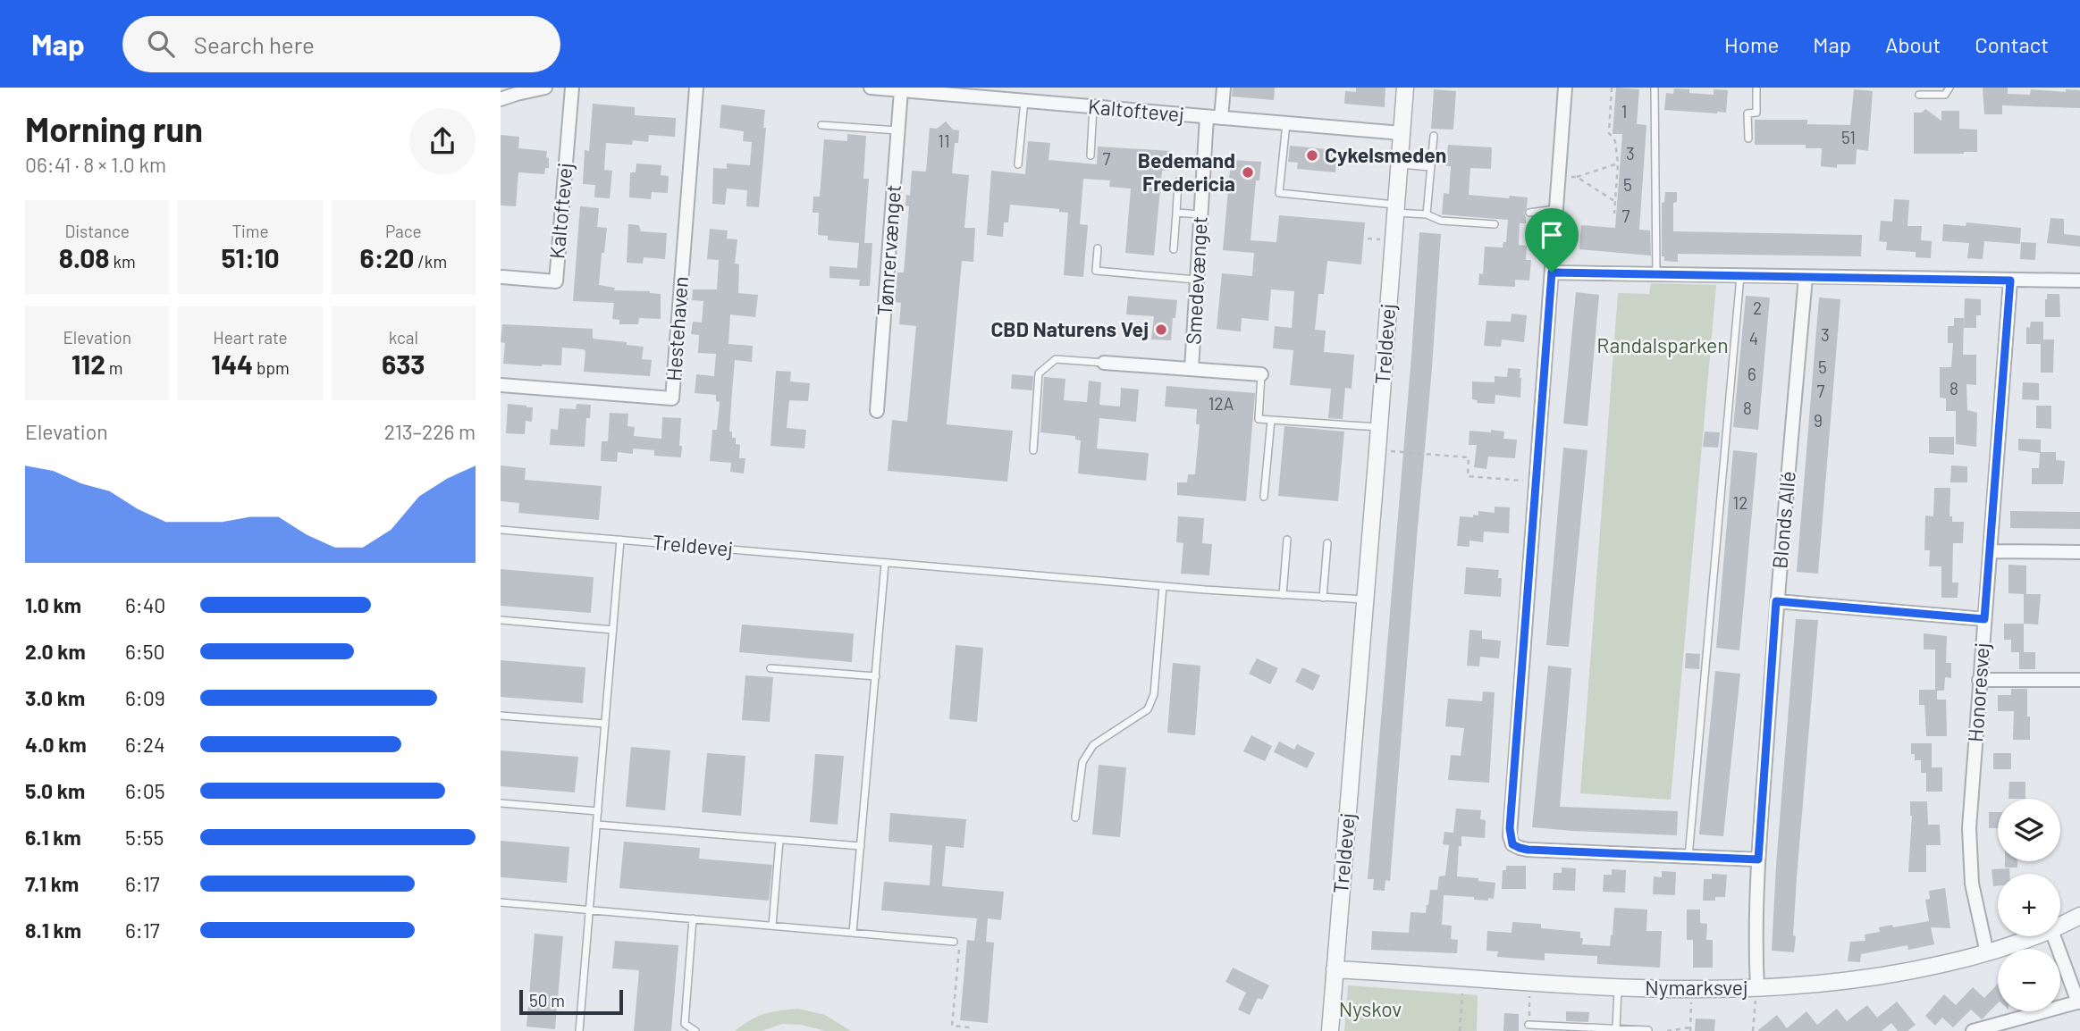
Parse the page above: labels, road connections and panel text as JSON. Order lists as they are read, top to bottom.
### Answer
{
  "streets": {
    "street": [
      "Kaltoftevej",
      "Tømrervænget",
      "Smedevænget",
      "Hestehaven",
      "Treldevej",
      "Blonds Allé",
      "Honoresvej",
      "Nymarksvej"
    ]
  },
  "crossings": [
    ["Kaltoftevej", "Tømrervænget"],
    ["Kaltoftevej", "Smedevænget"],
    ["Kaltoftevej", "Treldevej"],
    ["Treldevej", "Nymarksvej"],
    ["Blonds Allé", "Nymarksvej"],
    ["Honoresvej", "Nymarksvej"]
  ],
  "parks": ["Randalsparken", "Nyskov"],
  "places": ["Cykelsmeden", "Bedemand Fredericia", "CBD Naturens Vej"],
  "house_numbers": [
    "1",
    "51",
    "11",
    "3",
    "7",
    "5",
    "7",
    "2",
    "3",
    "4",
    "5",
    "6",
    "8",
    "7",
    "12A",
    "8",
    "9",
    "12"
  ],
  "scale_bar": "50 m",
  "page": {
    "header": "Map",
    "search": "Search here",
    "nav": [
      "Home",
      "Map",
      "About",
      "Contact"
    ],
    "heading": ["Morning run", "06:41 · 8 × 1.0 km"],
    "stats": [
      ["Distance", "8.08 km"],
      ["Time", "51:10"],
      ["Pace", "6:20 /km"],
      ["Elevation", "112 m"],
      ["Heart rate", "144 bpm"],
      ["kcal", "633"]
    ],
    "chart": ["Elevation", "213–226 m"],
    "list": [
      {
        "name": "1.0 km",
        "note": "6:40"
      },
      {
        "name": "2.0 km",
        "note": "6:50"
      },
      {
        "name": "3.0 km",
        "note": "6:09"
      },
      {
        "name": "4.0 km",
        "note": "6:24"
      },
      {
        "name": "5.0 km",
        "note": "6:05"
      },
      {
        "name": "6.1 km",
        "note": "5:55"
      },
      {
        "name": "7.1 km",
        "note": "6:17"
      },
      {
        "name": "8.1 km",
        "note": "6:17"
      }
    ],
    "map_buttons": ["+", "−"],
    "scale": "50 m"
  }
}
